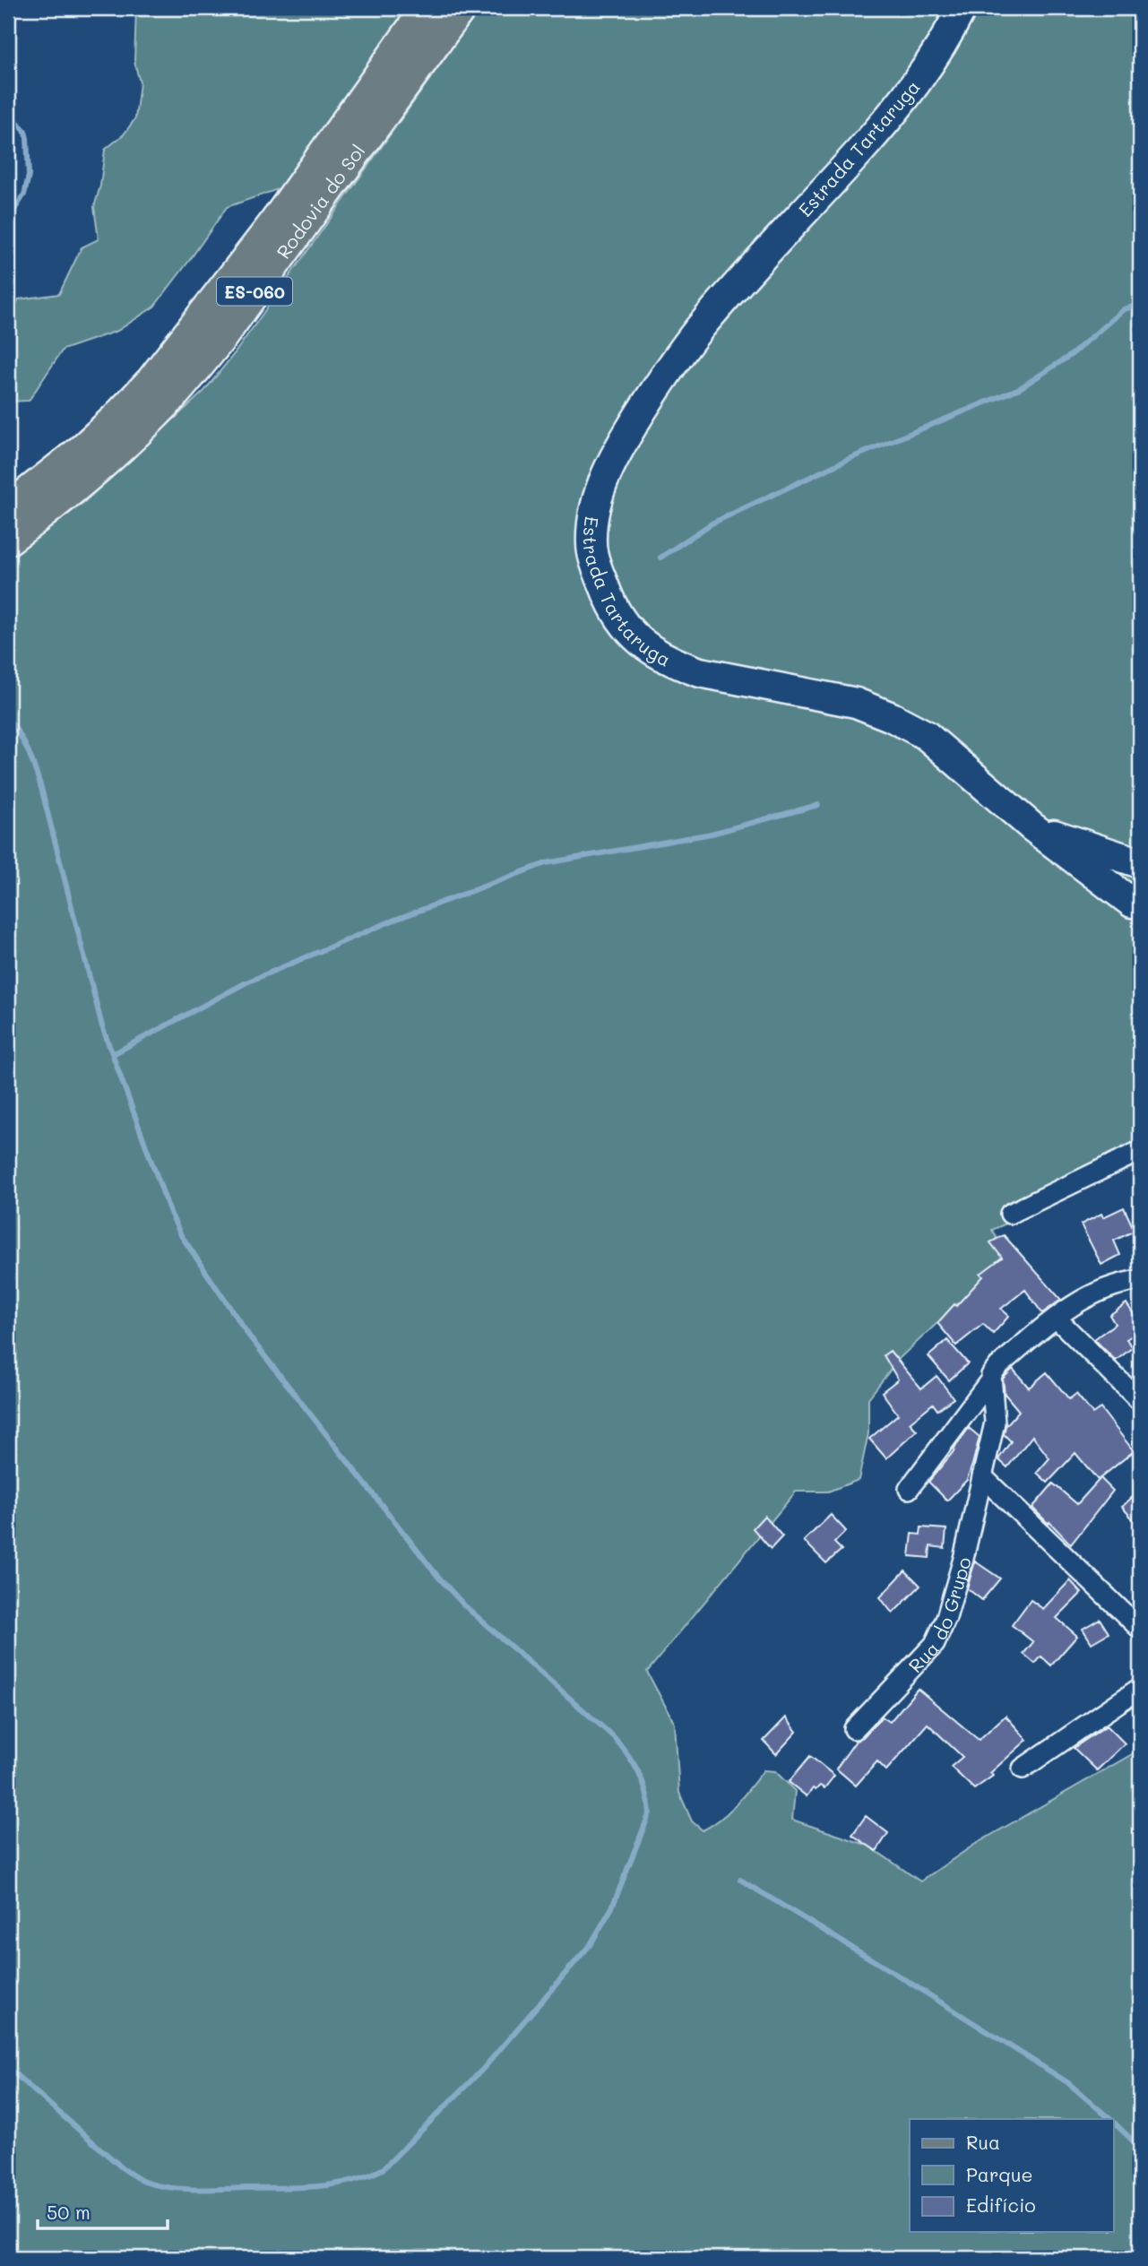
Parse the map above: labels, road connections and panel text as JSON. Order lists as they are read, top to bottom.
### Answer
{
  "streets": {
    "main road": ["Rodovia do Sol", "ES-060"],
    "street": ["Estrada Tartaruga", "Rua do Grupo"]
  },
  "legend": ["Rua", "Parque", "Edifício"],
  "scale_bar": "50 m"
}
